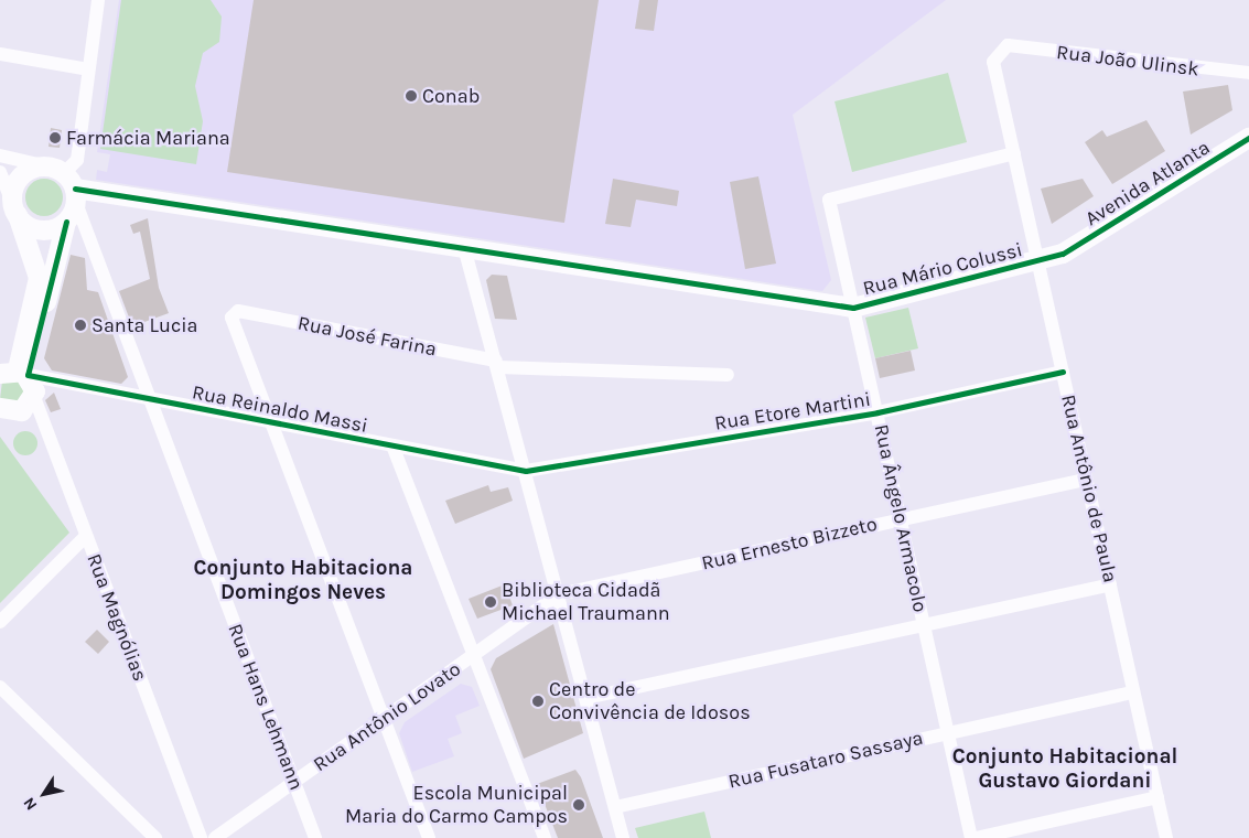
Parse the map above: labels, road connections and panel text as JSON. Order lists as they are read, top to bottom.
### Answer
{
  "streets": {
    "street": [
      "Rua João Ulinsk",
      "Avenida Atlanta",
      "Rua Mário Colussi",
      "Rua José Farina",
      "Rua Reinaldo Massi",
      "Rua Etore Martini",
      "Rua Antônio de Paula",
      "Rua Ângelo Armacolo",
      "Rua Ernesto Bizzeto",
      "Rua Magnólias",
      "Rua Hans Lehmann",
      "Rua Antônio Lovato",
      "Rua Fusataro Sassaya"
    ]
  },
  "crossings": [
    ["Rua João Ulinsk", "Rua Antônio de Paula"],
    ["Avenida Atlanta", "Rua Mário Colussi"],
    ["Rua Mário Colussi", "Rua Antônio de Paula"],
    ["Rua Mário Colussi", "Rua Ângelo Armacolo"],
    ["Rua José Farina", "Rua Reinaldo Massi"],
    ["Rua Reinaldo Massi", "Rua Etore Martini"],
    ["Rua Reinaldo Massi", "Rua Hans Lehmann"],
    ["Rua Etore Martini", "Rua Antônio de Paula"],
    ["Rua Etore Martini", "Rua Ângelo Armacolo"],
    ["Rua Antônio de Paula", "Rua Ângelo Armacolo"],
    ["Rua Antônio de Paula", "Rua Ernesto Bizzeto"],
    ["Rua Antônio de Paula", "Rua Fusataro Sassaya"],
    ["Rua Ângelo Armacolo", "Rua Ernesto Bizzeto"],
    ["Rua Ângelo Armacolo", "Rua Fusataro Sassaya"],
    ["Rua Ernesto Bizzeto", "Rua Antônio Lovato"],
    ["Rua Hans Lehmann", "Rua Antônio Lovato"]
  ],
  "districts": ["Conjunto Habitaciona Domingos Neves", "Conjunto Habitacional Gustavo Giordani"],
  "places": [
    "Conab",
    "Farmácia Mariana",
    "Santa Lucia",
    "Biblioteca Cidadã Michael Traumann",
    "Centro de Convivência de Idosos",
    "Escola Municipal Maria do Carmo Campos"
  ],
  "north": "bottom left"
}
